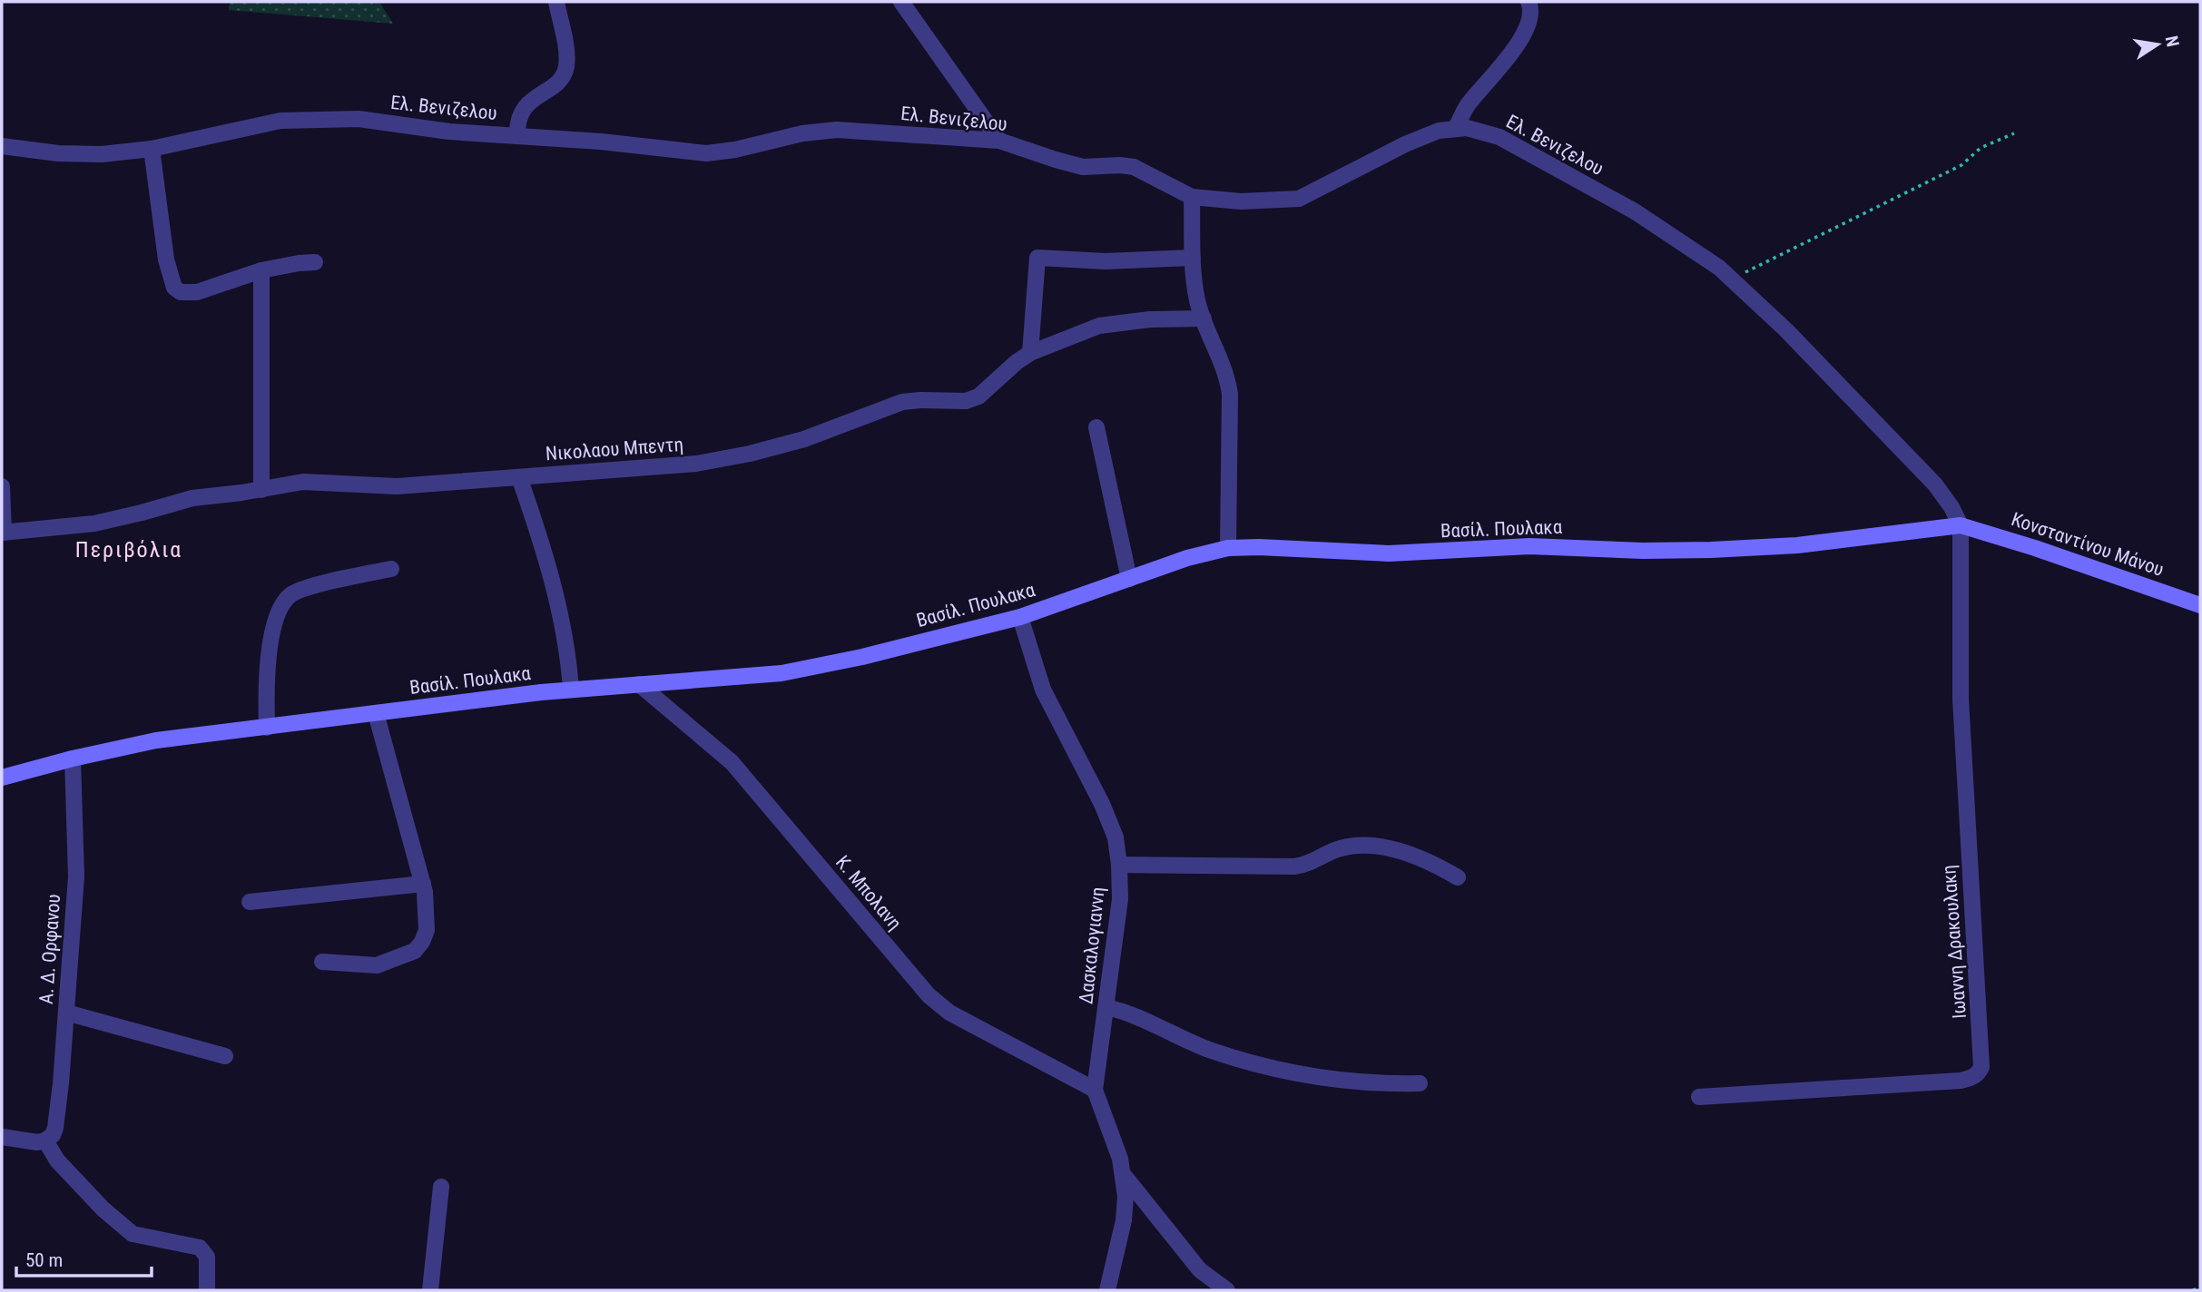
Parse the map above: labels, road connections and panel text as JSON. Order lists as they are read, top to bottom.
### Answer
{
  "streets": {
    "main road": ["Βασίλ. Πουλακα", "Κονσταντίνου Μάνου"],
    "street": [
      "Ελ. Βενιζελου",
      "Νικολαου Μπεντη",
      "Κ. Μπολανη",
      "Ιωαννη Δρακουλακη",
      "Δασκαλογιαννη",
      "Α. Δ. Ορφανου"
    ]
  },
  "crossings": [
    ["Ελ. Βενιζελου", "Βασίλ. Πουλακα"],
    ["Ελ. Βενιζελου", "Κονσταντίνου Μάνου"],
    ["Ελ. Βενιζελου", "Ιωαννη Δρακουλακη"],
    ["Βασίλ. Πουλακα", "Κονσταντίνου Μάνου"],
    ["Βασίλ. Πουλακα", "Κ. Μπολανη"],
    ["Βασίλ. Πουλακα", "Ιωαννη Δρακουλακη"],
    ["Βασίλ. Πουλακα", "Δασκαλογιαννη"],
    ["Βασίλ. Πουλακα", "Α. Δ. Ορφανου"],
    ["Κονσταντίνου Μάνου", "Ιωαννη Δρακουλακη"],
    ["Κ. Μπολανη", "Δασκαλογιαννη"]
  ],
  "districts": ["Περιβόλια"],
  "scale_bar": "50 m",
  "north": "right"
}
